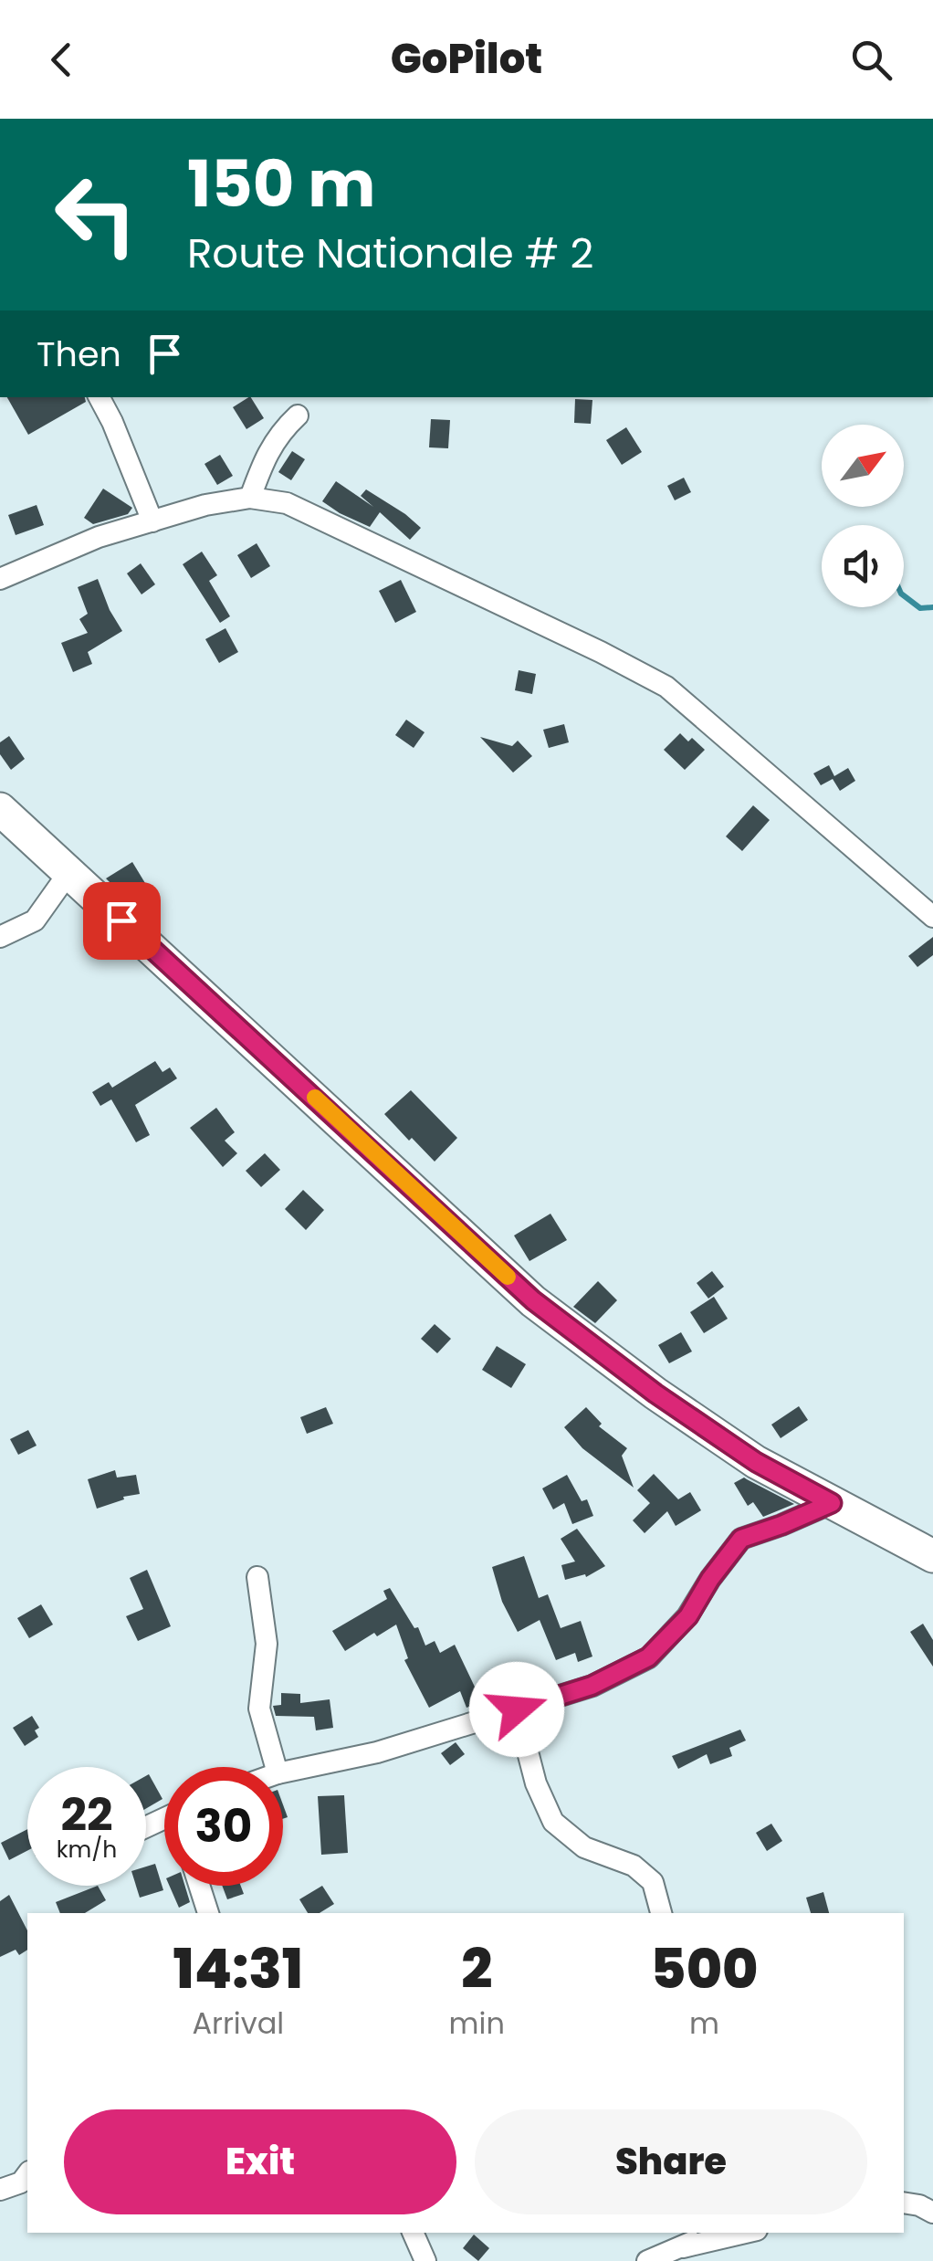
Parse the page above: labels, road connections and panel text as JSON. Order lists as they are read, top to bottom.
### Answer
{
  "north": "top right",
  "page": {
    "header": "GoPilot",
    "turn": ["150 m", "Route Nationale # 2"],
    "then": "Then",
    "speed": "22 km/h",
    "limit": "30",
    "eta": [
      "14:31",
      "Arrival",
      "2",
      "min",
      "500",
      "m"
    ],
    "buttons": ["Exit", "Share"]
  }
}
